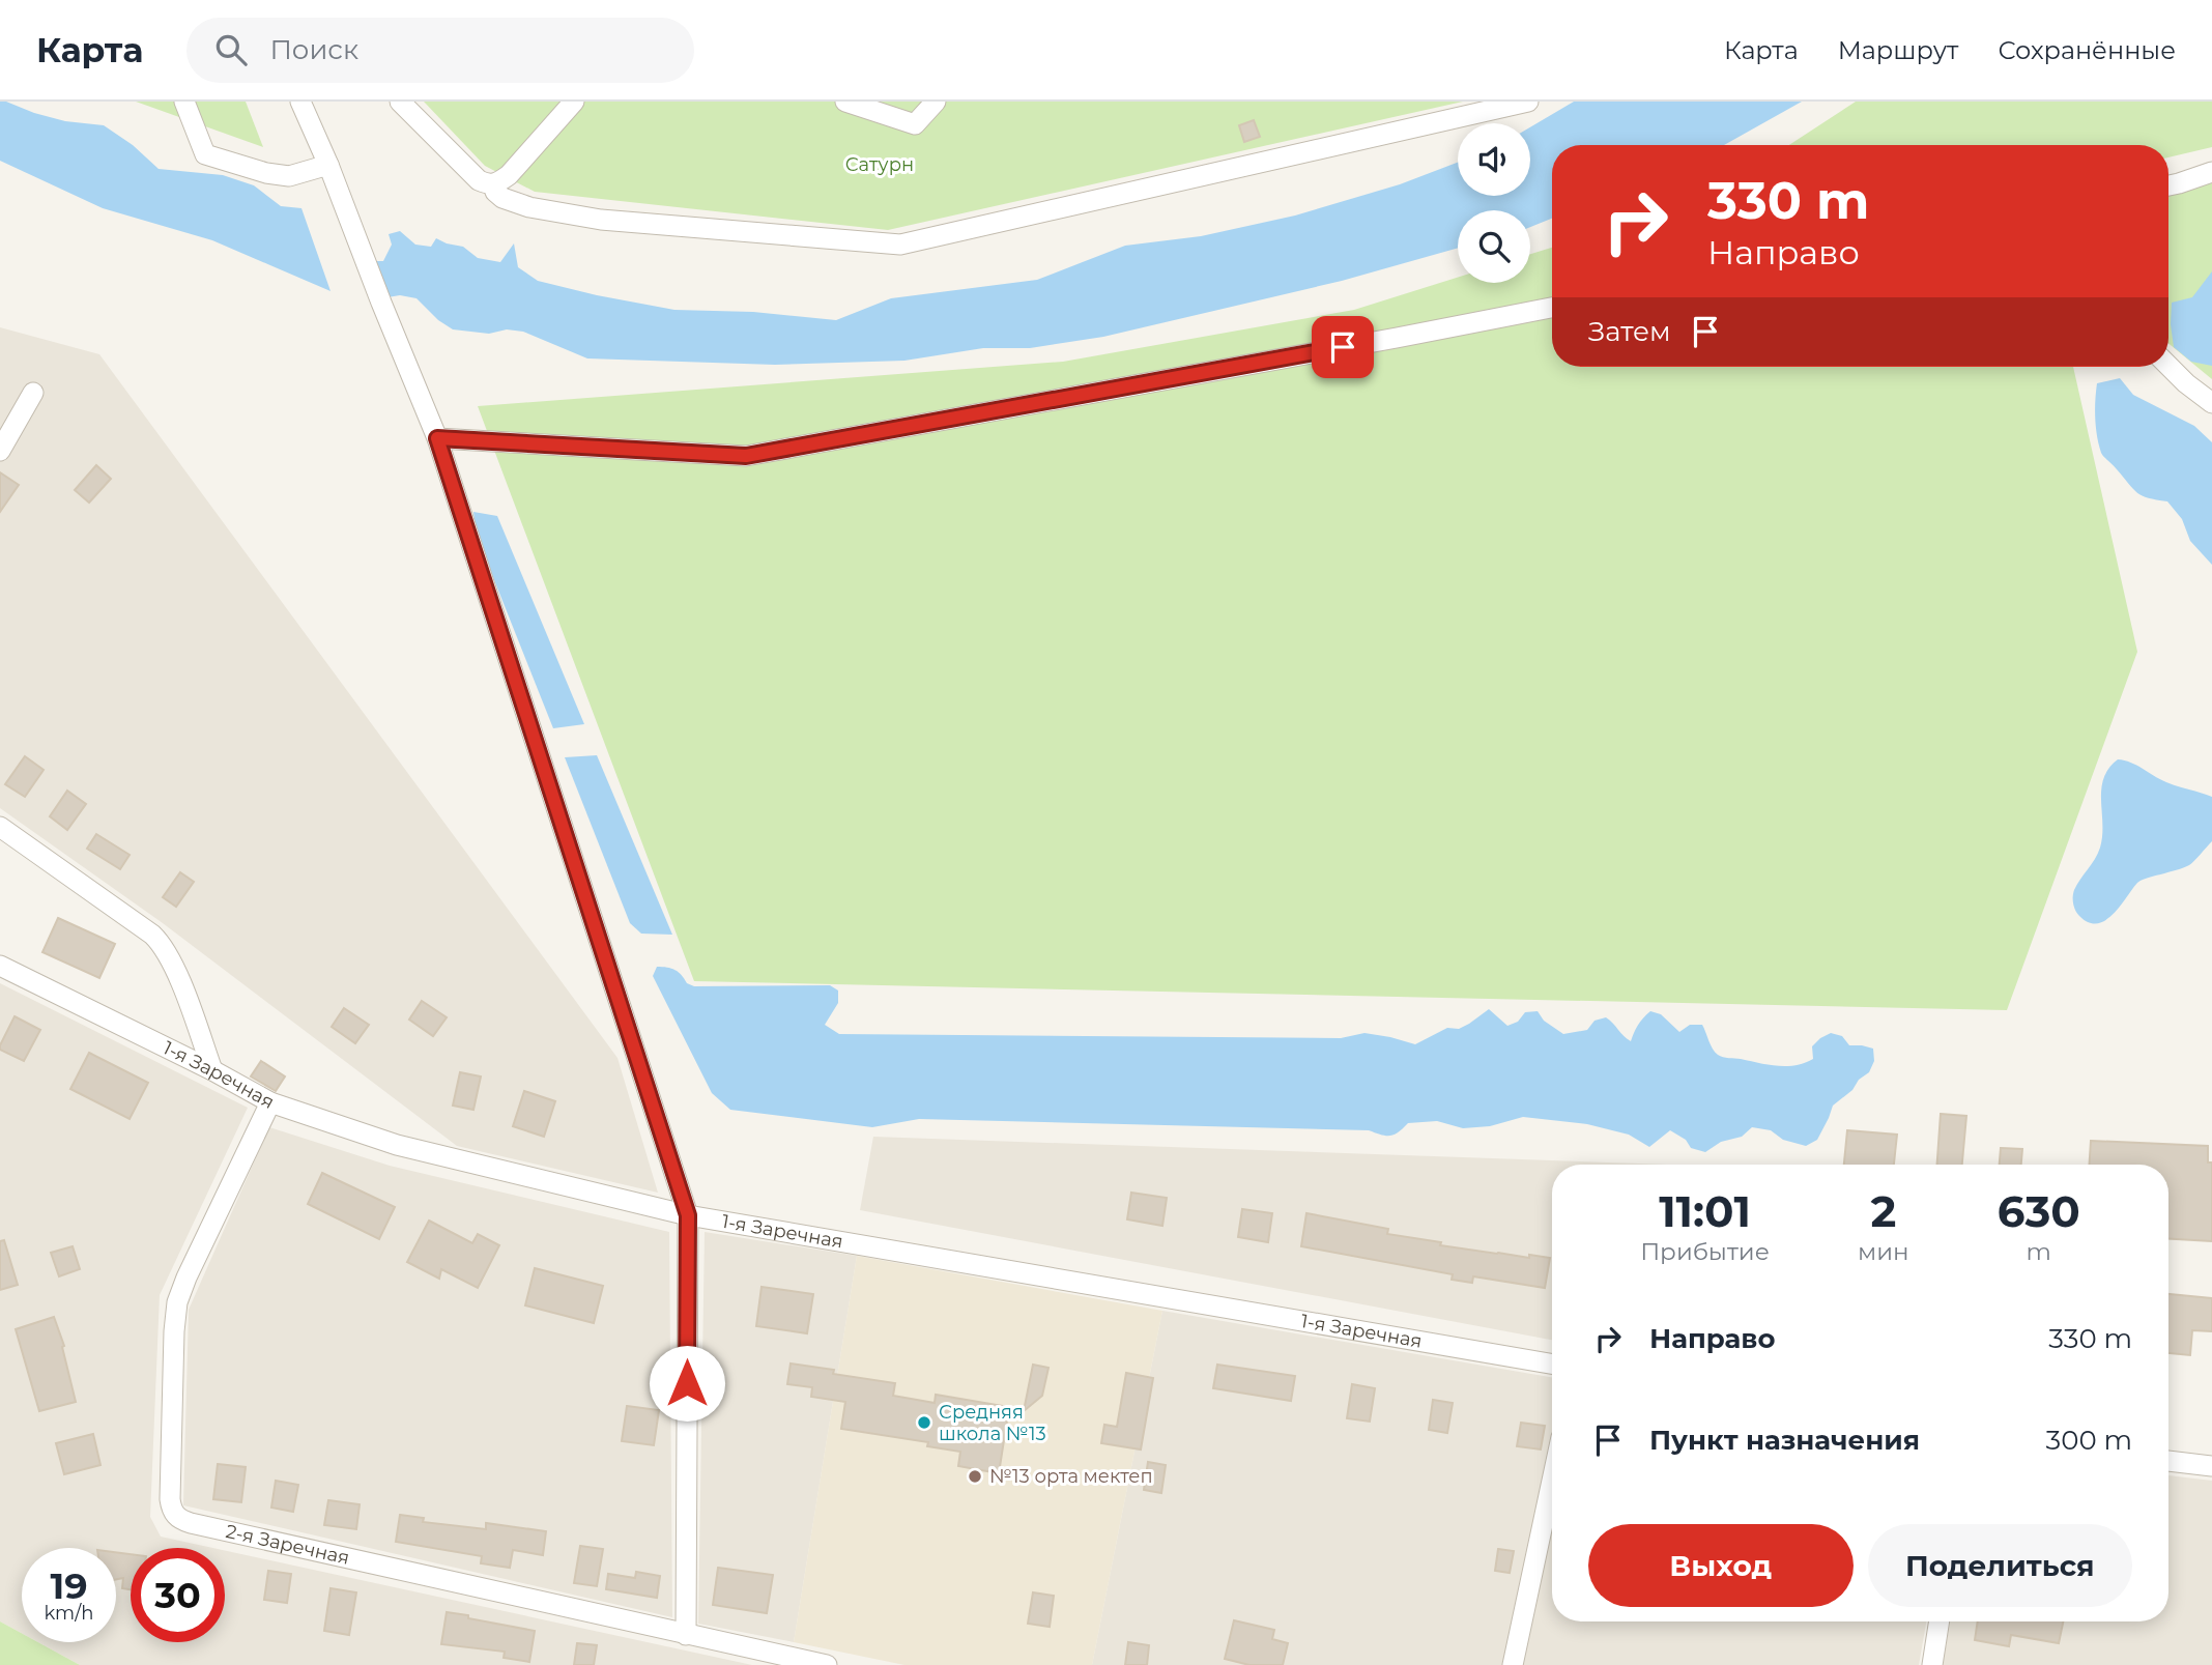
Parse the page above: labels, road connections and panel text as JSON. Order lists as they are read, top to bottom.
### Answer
{
  "streets": {
    "street": ["1-я Заречная", "2-я Заречная"]
  },
  "crossings": [
    ["1-я Заречная", "2-я Заречная"]
  ],
  "parks": ["Сатурн"],
  "places": ["Средняя школа №13", "№13 орта мектеп"],
  "page": {
    "header": "Карта",
    "search": "Поиск",
    "nav": ["Карта", "Маршрут", "Сохранённые"],
    "turn": ["330 m", "Направо"],
    "then": "Затем",
    "eta": [
      "11:01",
      "Прибытие",
      "2",
      "мин",
      "630",
      "m"
    ],
    "list": [
      {
        "name": "Направо",
        "value": "330 m"
      },
      {
        "name": "Пункт назначения",
        "value": "300 m"
      }
    ],
    "buttons": ["Выход", "Поделиться"],
    "speed": "19 km/h",
    "limit": "30"
  }
}
